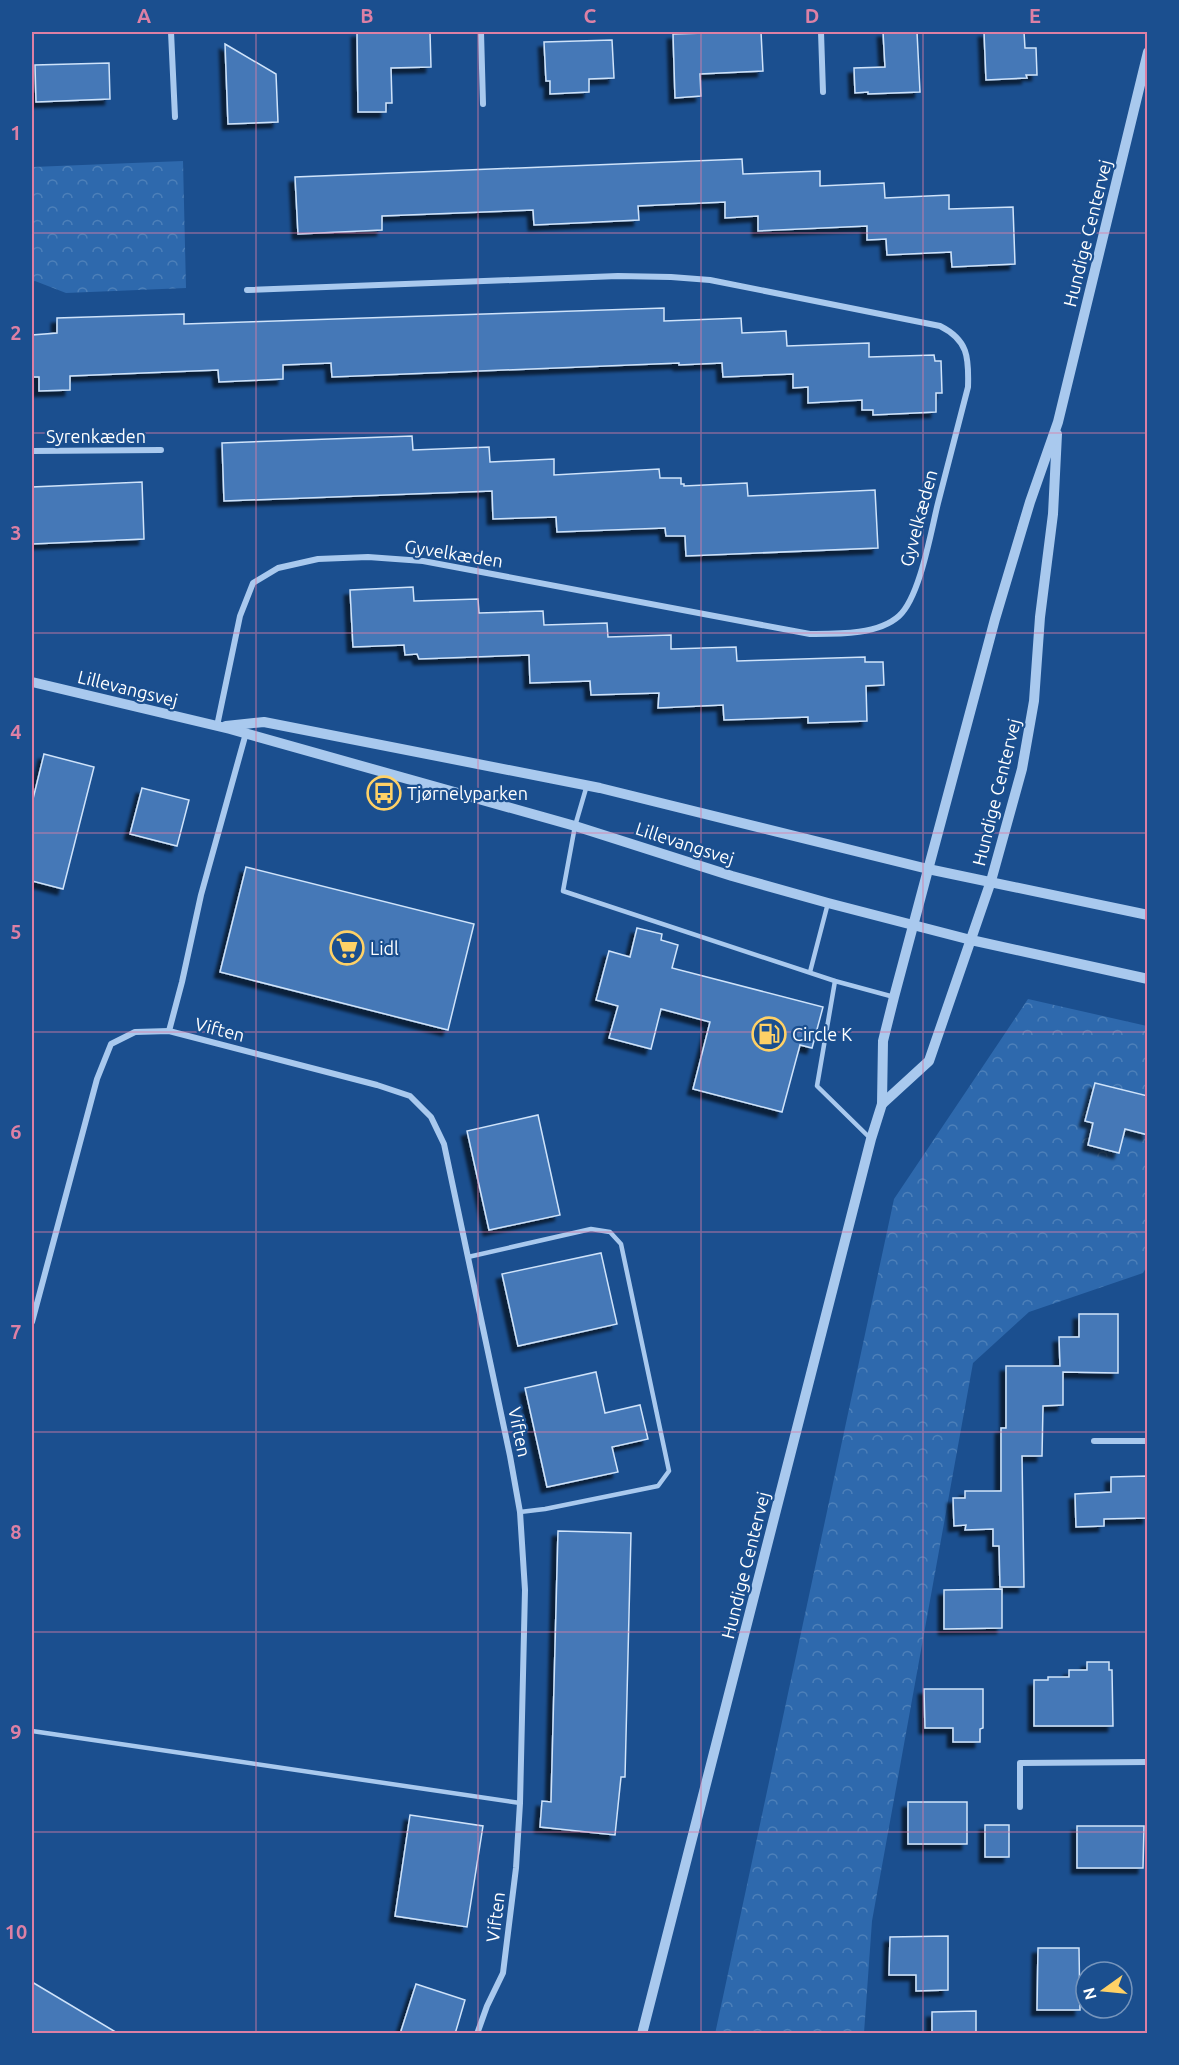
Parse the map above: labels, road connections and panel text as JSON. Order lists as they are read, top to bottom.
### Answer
{
  "streets": {
    "street": [
      "Hundige Centervej",
      "Syrenkæden",
      "Gyvelkæden",
      "Lillevangsvej",
      "Viften"
    ]
  },
  "crossings": [
    ["Hundige Centervej", "Lillevangsvej"],
    ["Gyvelkæden", "Lillevangsvej"],
    ["Lillevangsvej", "Viften"]
  ],
  "places": {
    "bus stop": ["Tjørnelyparken"],
    "supermarket": ["Lidl"],
    "fuel station": ["Circle K"]
  },
  "north": "left",
  "grid": {
    "columns": [
      "A",
      "B",
      "C",
      "D",
      "E"
    ],
    "rows": [
      "1",
      "2",
      "3",
      "4",
      "5",
      "6",
      "7",
      "8",
      "9",
      "10"
    ]
  }
}
